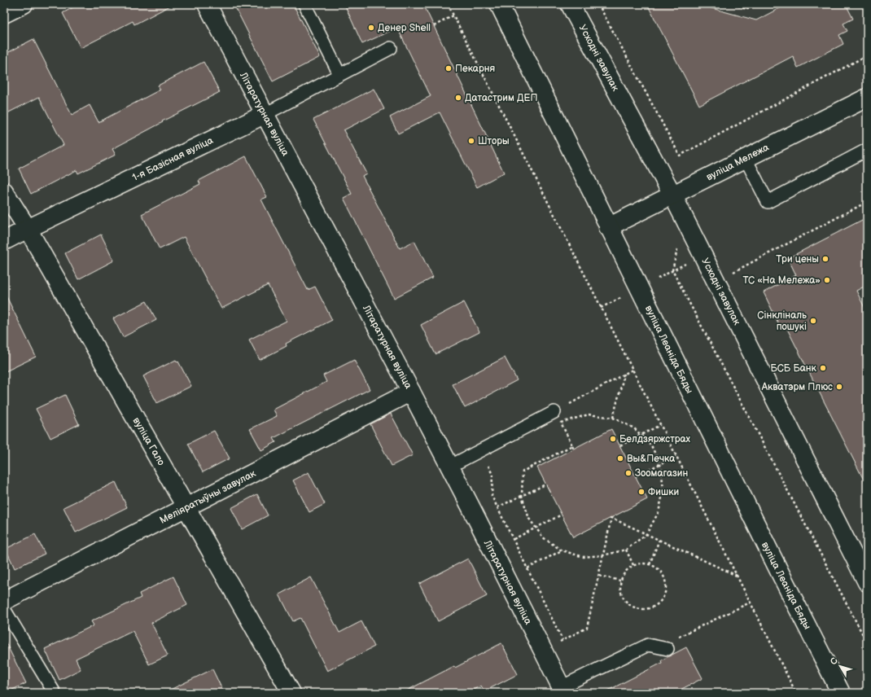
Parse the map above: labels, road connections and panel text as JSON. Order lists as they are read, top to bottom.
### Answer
{
  "streets": {
    "street": [
      "Усходні завулак",
      "Літаратурная вуліца",
      "1-я Базісная вуліца",
      "вуліца Мележа",
      "вуліца Леаніда Бяды",
      "вуліца Гало",
      "Меліяратыўны завулак"
    ]
  },
  "crossings": [
    ["Усходні завулак", "вуліца Мележа"],
    ["Літаратурная вуліца", "1-я Базісная вуліца"],
    ["Літаратурная вуліца", "Меліяратыўны завулак"],
    ["1-я Базісная вуліца", "вуліца Гало"],
    ["вуліца Мележа", "вуліца Леаніда Бяды"],
    ["вуліца Гало", "Меліяратыўны завулак"]
  ],
  "places": [
    "Денер Shell",
    "Пекарня",
    "Датастрим ДЕП",
    "Шторы",
    "Три цены",
    "ТС «На Мележа»",
    "Сінкліналь пошукі",
    "БСБ Банк",
    "Акватэрм Плюс",
    "Белдзяржстрах",
    "Вы&Печка",
    "Зоомагазин",
    "Фишки"
  ],
  "north": "top left"
}
